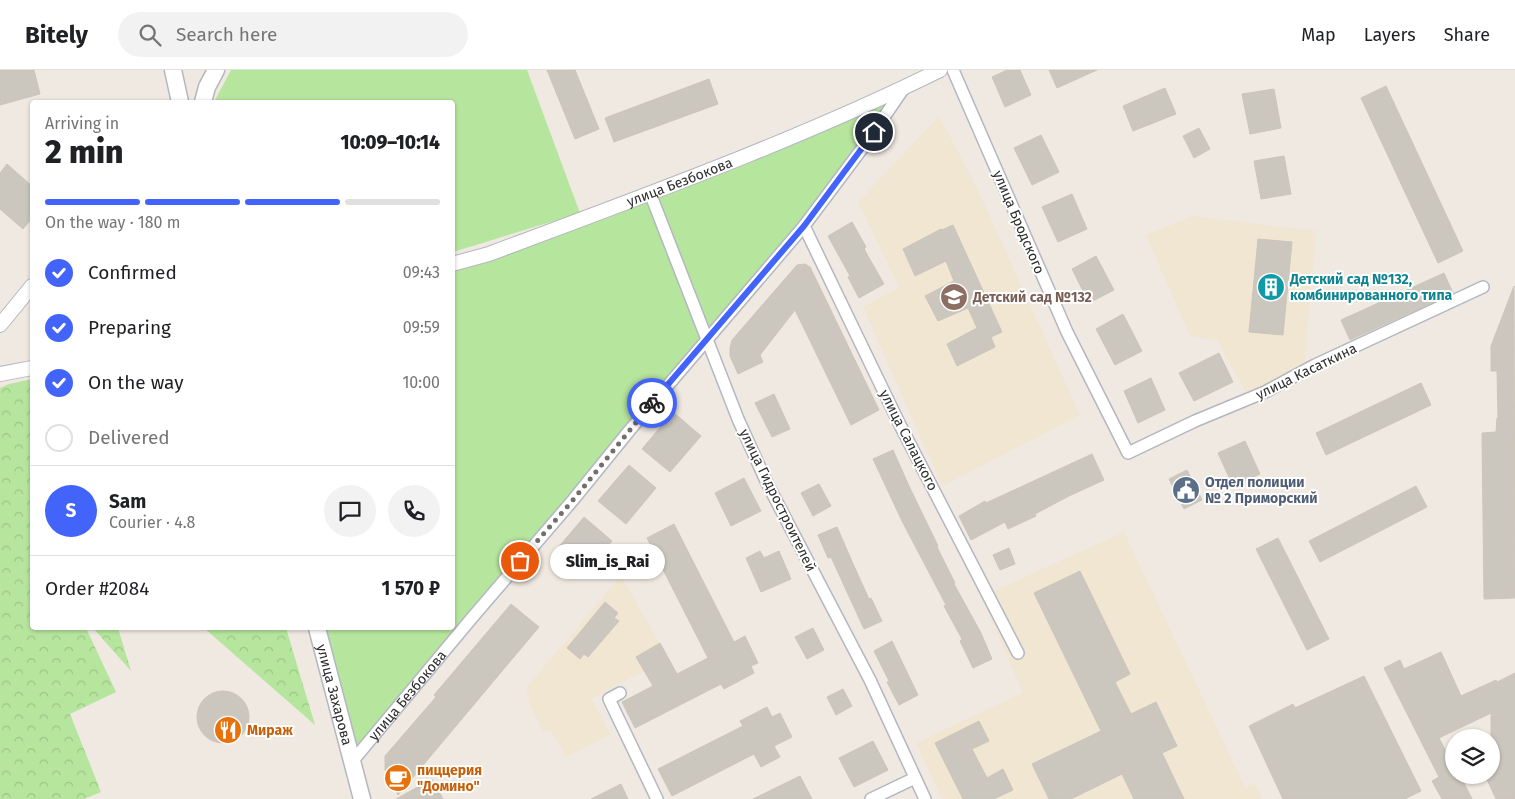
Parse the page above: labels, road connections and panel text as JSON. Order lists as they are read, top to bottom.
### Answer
{
  "streets": {
    "main road": ["улица Захарова"],
    "street": [
      "улица Безбокова",
      "улица Бродского",
      "улица Касаткина",
      "улица Салацкого",
      "улица Гидростроителей"
    ]
  },
  "crossings": [
    ["улица Безбокова", "улица Салацкого"],
    ["улица Безбокова", "улица Гидростроителей"],
    ["улица Безбокова", "улица Захарова"],
    ["улица Бродского", "улица Касаткина"]
  ],
  "places": {
    "building": ["Детский сад №132, комбинированного типа"],
    "school or university": ["Детский сад №132"],
    "public building": ["Отдел полиции № 2 Приморский"],
    "other": ["Slim_is_Rai"],
    "restaurant": ["Мираж"],
    "cafe": ["пиццерия \"Домино\""]
  },
  "page": {
    "header": "Bitely",
    "search": "Search here",
    "nav": ["Map", "Layers", "Share"],
    "heading": ["2 min", "Arriving in", "10:09–10:14"],
    "panel": [
      "Sam",
      "Courier · 4.8",
      "Order #2084",
      "1 570 ₽"
    ],
    "bar": "On the way · 180 m",
    "list": [
      ["Confirmed", "09:43"],
      ["Preparing", "09:59"],
      ["On the way", "10:00"],
      "Delivered"
    ],
    "round": "S",
    "bubble": "Slim_is_Rai"
  }
}
